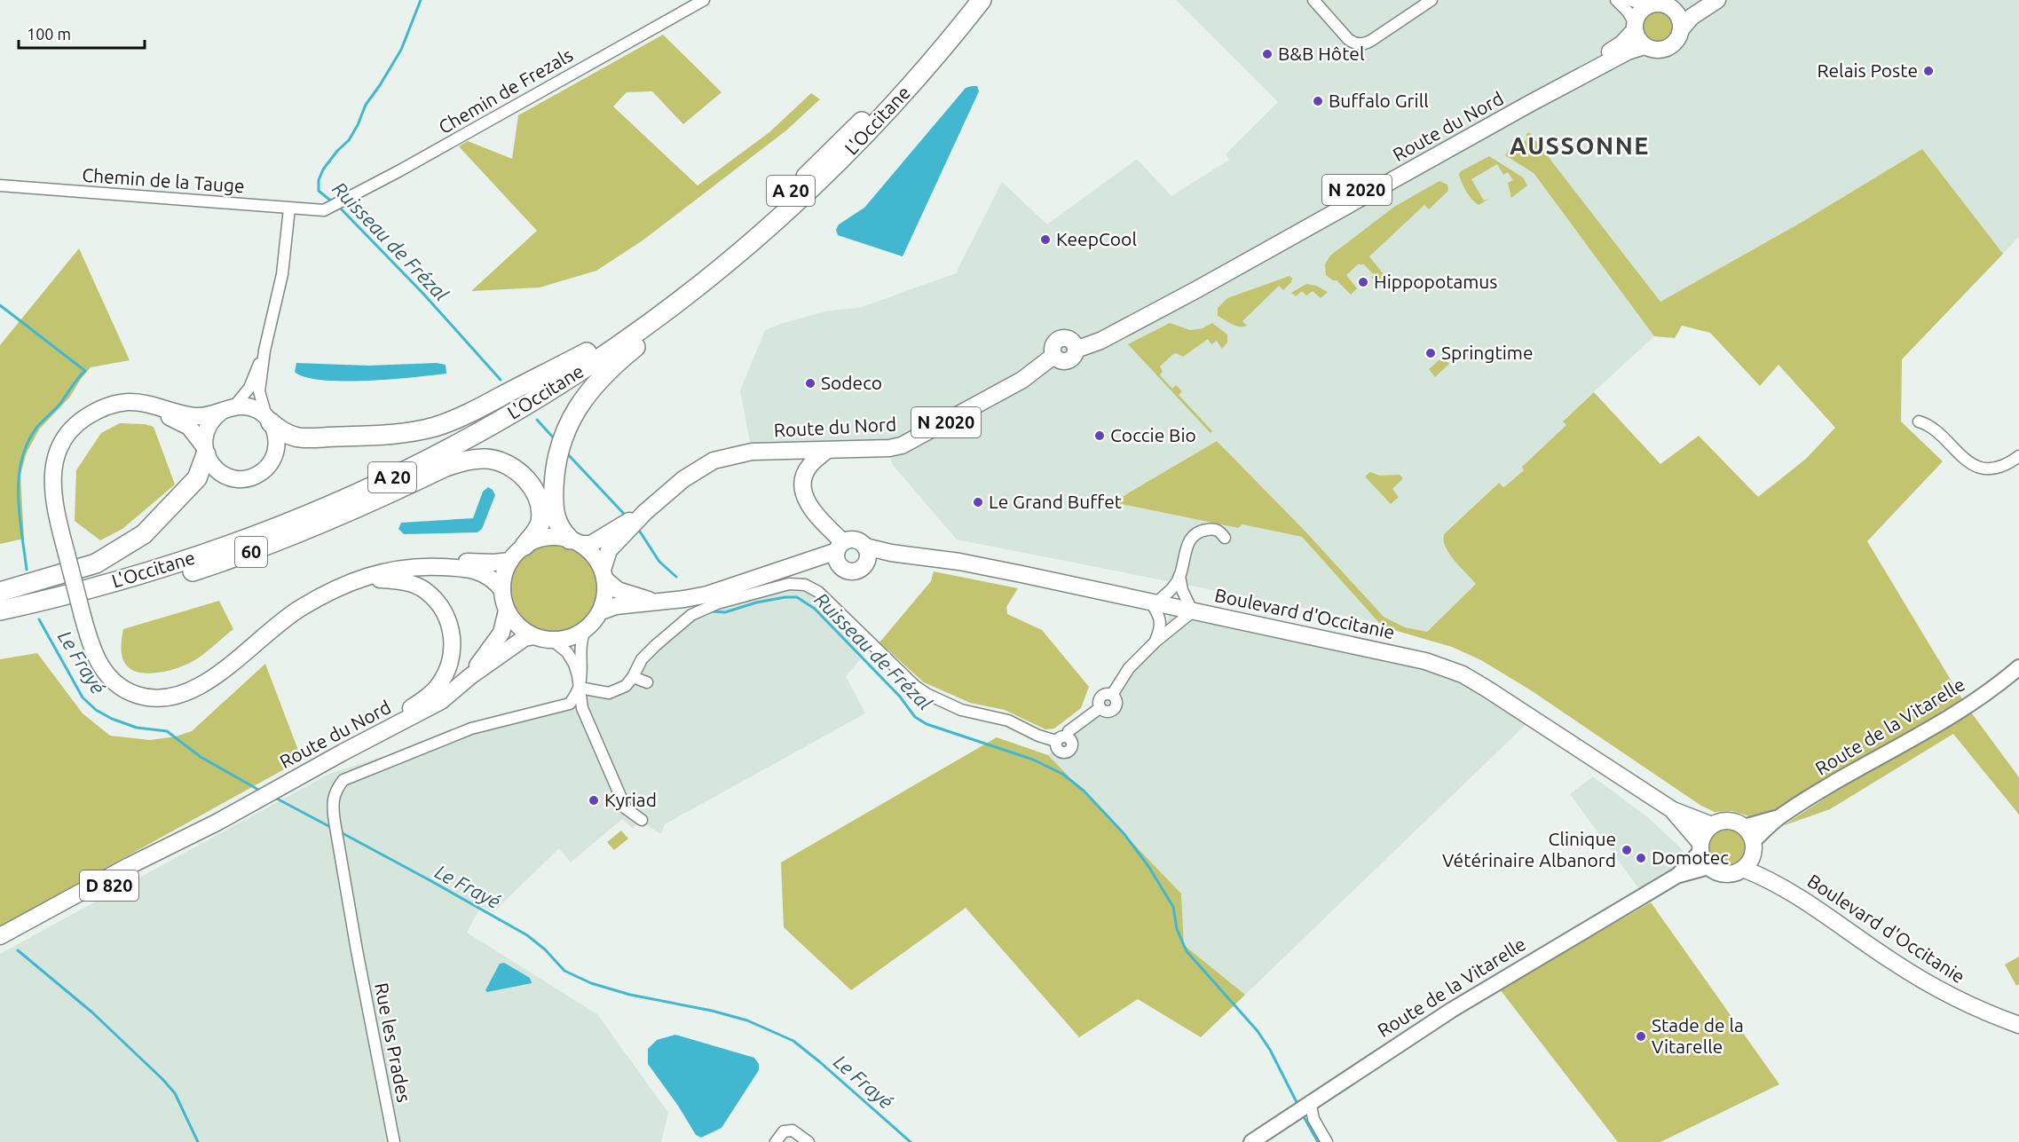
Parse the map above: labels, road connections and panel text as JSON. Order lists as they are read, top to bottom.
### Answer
{
  "streets": {
    "highway": ["L'Occitane", "A 20", "60"],
    "main road": [
      "Route du Nord",
      "N 2020",
      "Boulevard d'Occitanie",
      "D 820"
    ],
    "street": [
      "Chemin de Frezals",
      "Chemin de la Tauge",
      "Route de la Vitarelle",
      "Rue les Prades"
    ]
  },
  "crossings": [
    ["Chemin de Frezals", "Chemin de la Tauge"],
    ["L'Occitane", "60"],
    ["Route du Nord", "60"],
    ["Route du Nord", "Boulevard d'Occitanie"],
    ["60", "Boulevard d'Occitanie"],
    ["Boulevard d'Occitanie", "Route de la Vitarelle"]
  ],
  "districts": ["AUSSONNE"],
  "water": ["Ruisseau de Frézal", "Le Frayé"],
  "places": [
    "B&B Hôtel",
    "Relais Poste",
    "Buffalo Grill",
    "KeepCool",
    "Hippopotamus",
    "Springtime",
    "Sodeco",
    "Coccie Bio",
    "Le Grand Buffet",
    "Kyriad",
    "Clinique Vétérinaire Albanord",
    "Domotec",
    "Stade de la Vitarelle"
  ],
  "scale_bar": "100 m"
}
